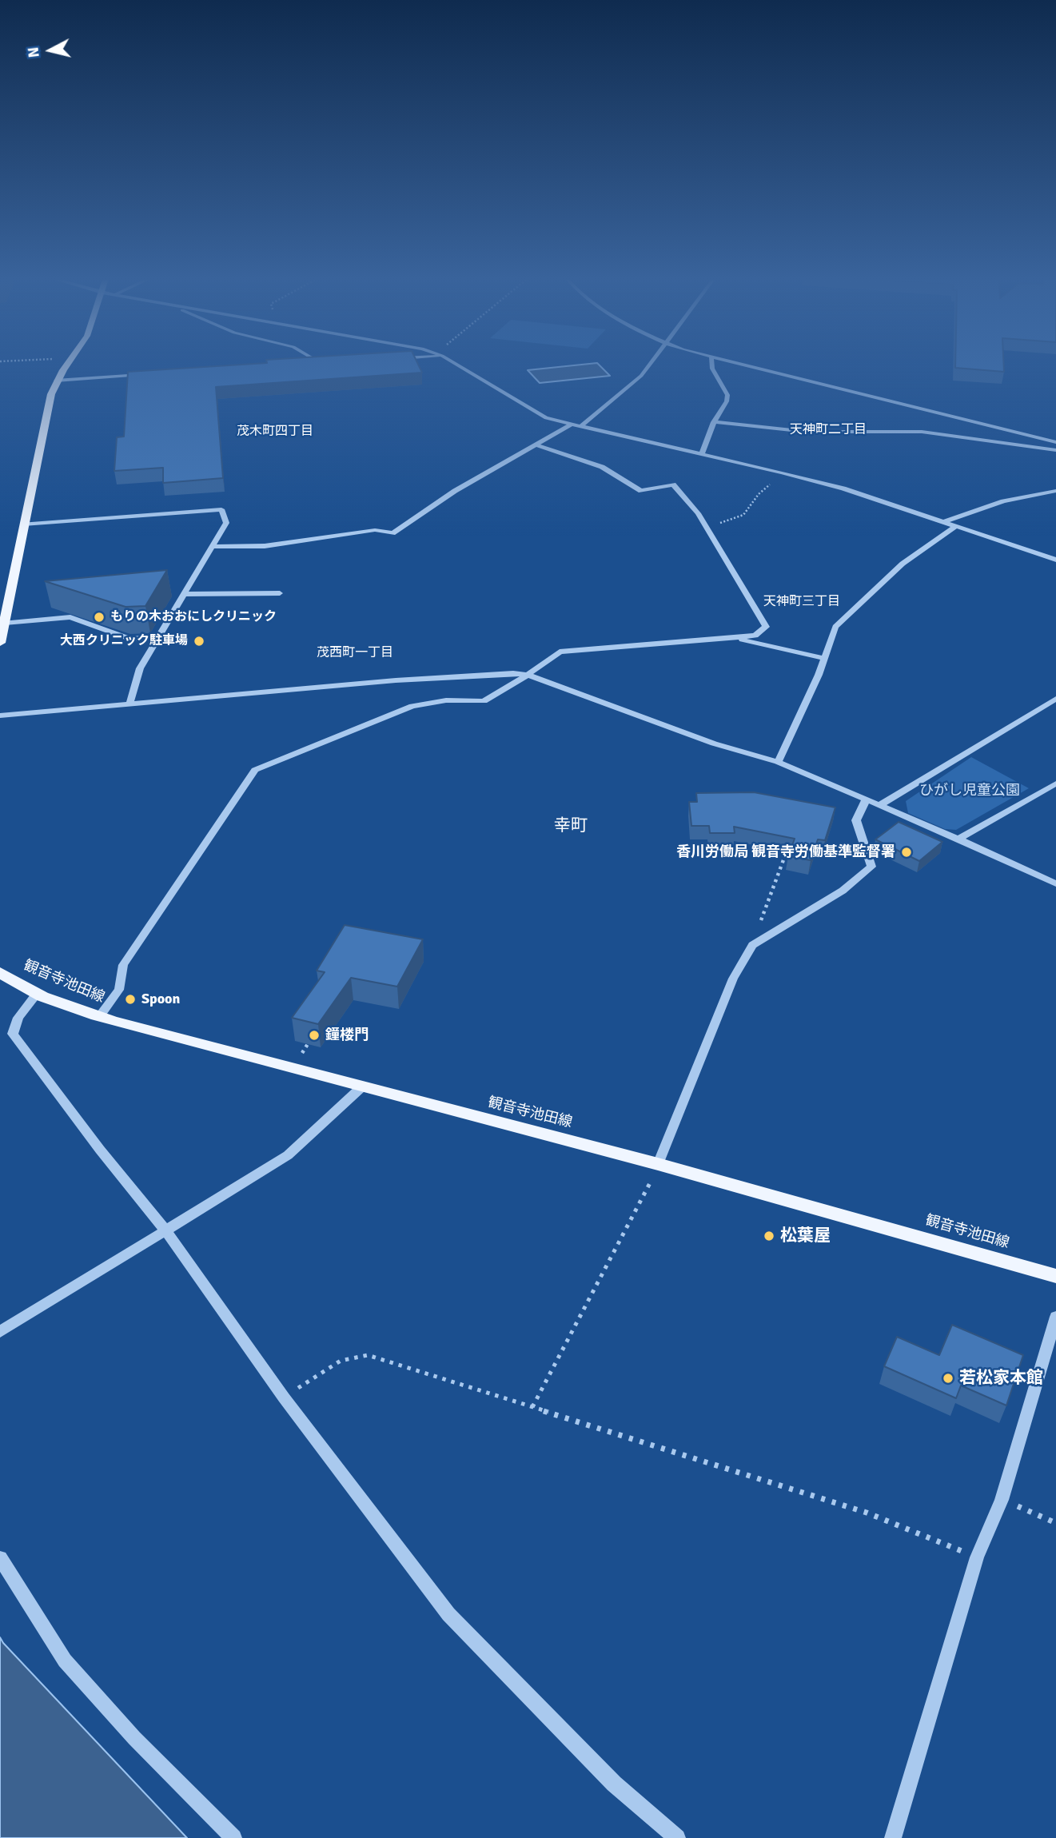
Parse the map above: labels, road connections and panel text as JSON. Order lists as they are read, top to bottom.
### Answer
{
  "streets": {
    "main road": ["観音寺池田線"]
  },
  "districts": [
    "天神町二丁目",
    "茂木町四丁目",
    "天神町三丁目",
    "茂西町一丁目",
    "幸町"
  ],
  "parks": ["ひがし児童公園"],
  "places": [
    "もりの木おおにしクリニック",
    "大西クリニック駐車場",
    "香川労働局 観音寺労働基準監督署",
    "Spoon",
    "鐘楼門",
    "松葉屋",
    "若松家本館"
  ],
  "north": "left"
}
